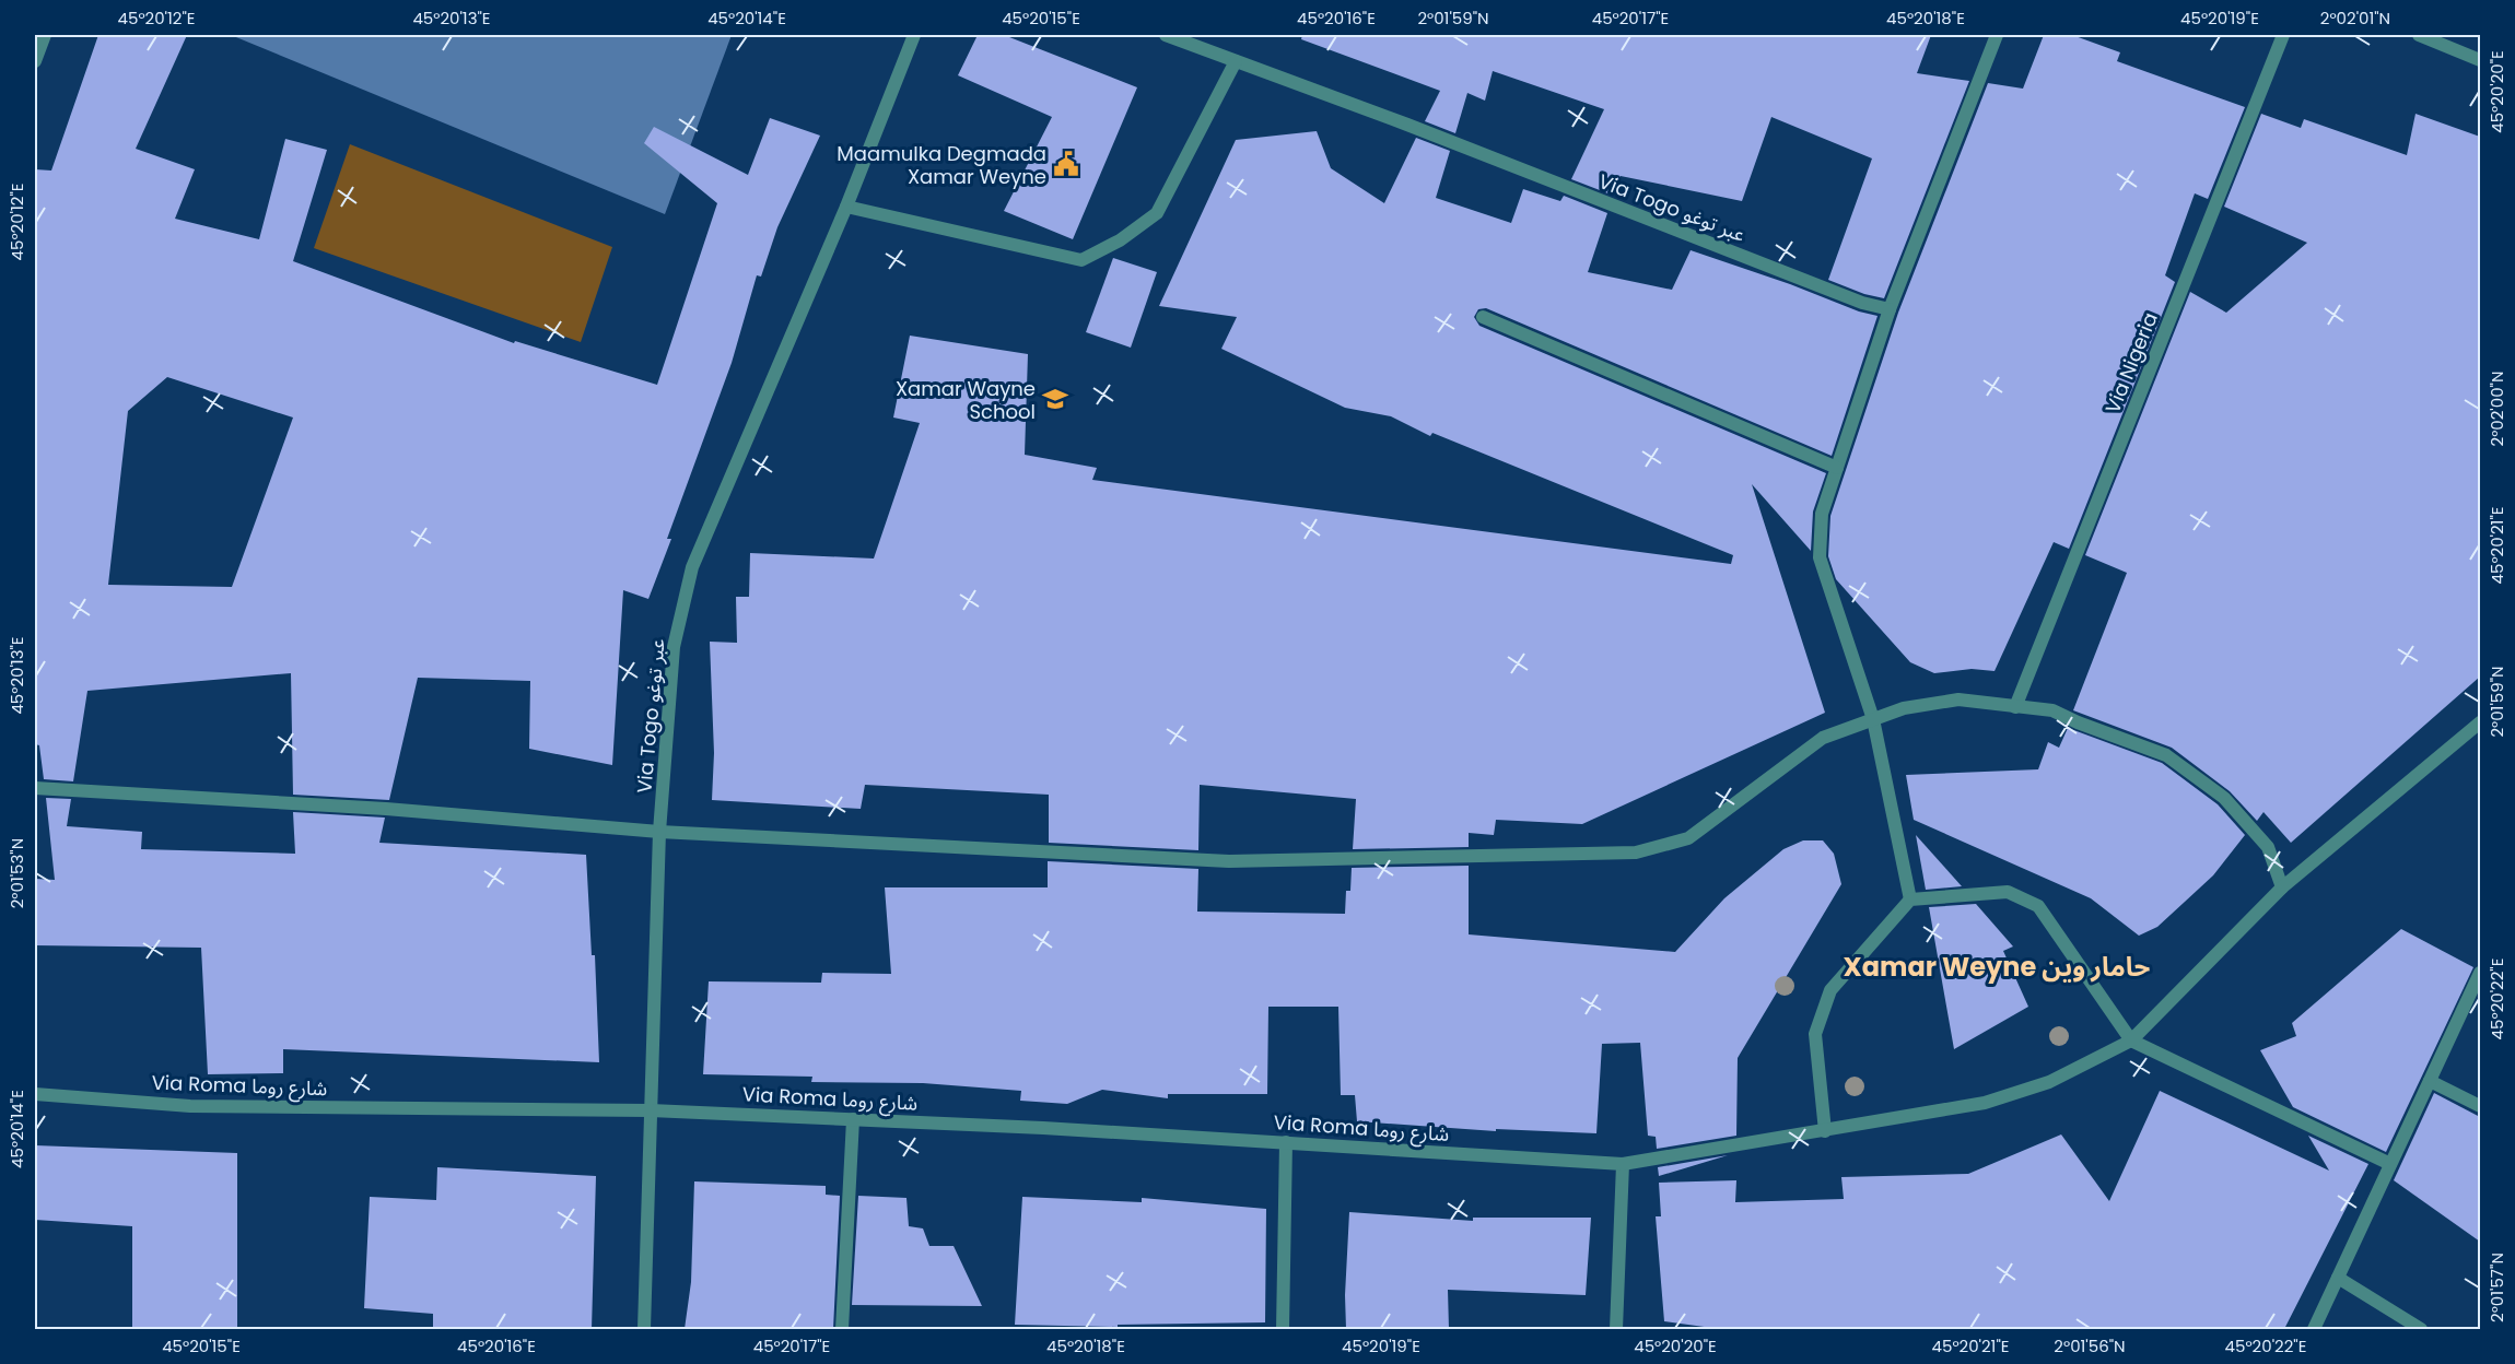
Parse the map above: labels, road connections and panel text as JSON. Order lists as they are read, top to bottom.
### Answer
{
  "streets": {
    "street": ["Via Togo عبر توغو", "Via Nigeria", "Via Roma شارع روما"]
  },
  "crossings": [
    ["Via Togo عبر توغو", "Via Roma شارع روما"]
  ],
  "districts": ["Xamar Weyne حامار وين"],
  "places": {
    "public building": ["Maamulka Degmada Xamar Weyne"],
    "school or university": ["Xamar Wayne School"]
  },
  "coordinates": [
    "45°20'12\"E",
    "45°20'13\"E",
    "45°20'14\"E",
    "45°20'15\"E",
    "45°20'16\"E",
    "2°01'59\"N",
    "45°20'17\"E",
    "45°20'18\"E",
    "45°20'19\"E",
    "2°02'01\"N",
    "45°20'20\"E",
    "2°02'00\"N",
    "45°20'21\"E",
    "2°01'53\"N",
    "45°20'22\"E",
    "2°01'57\"N",
    "2°01'56\"N"
  ]
}
